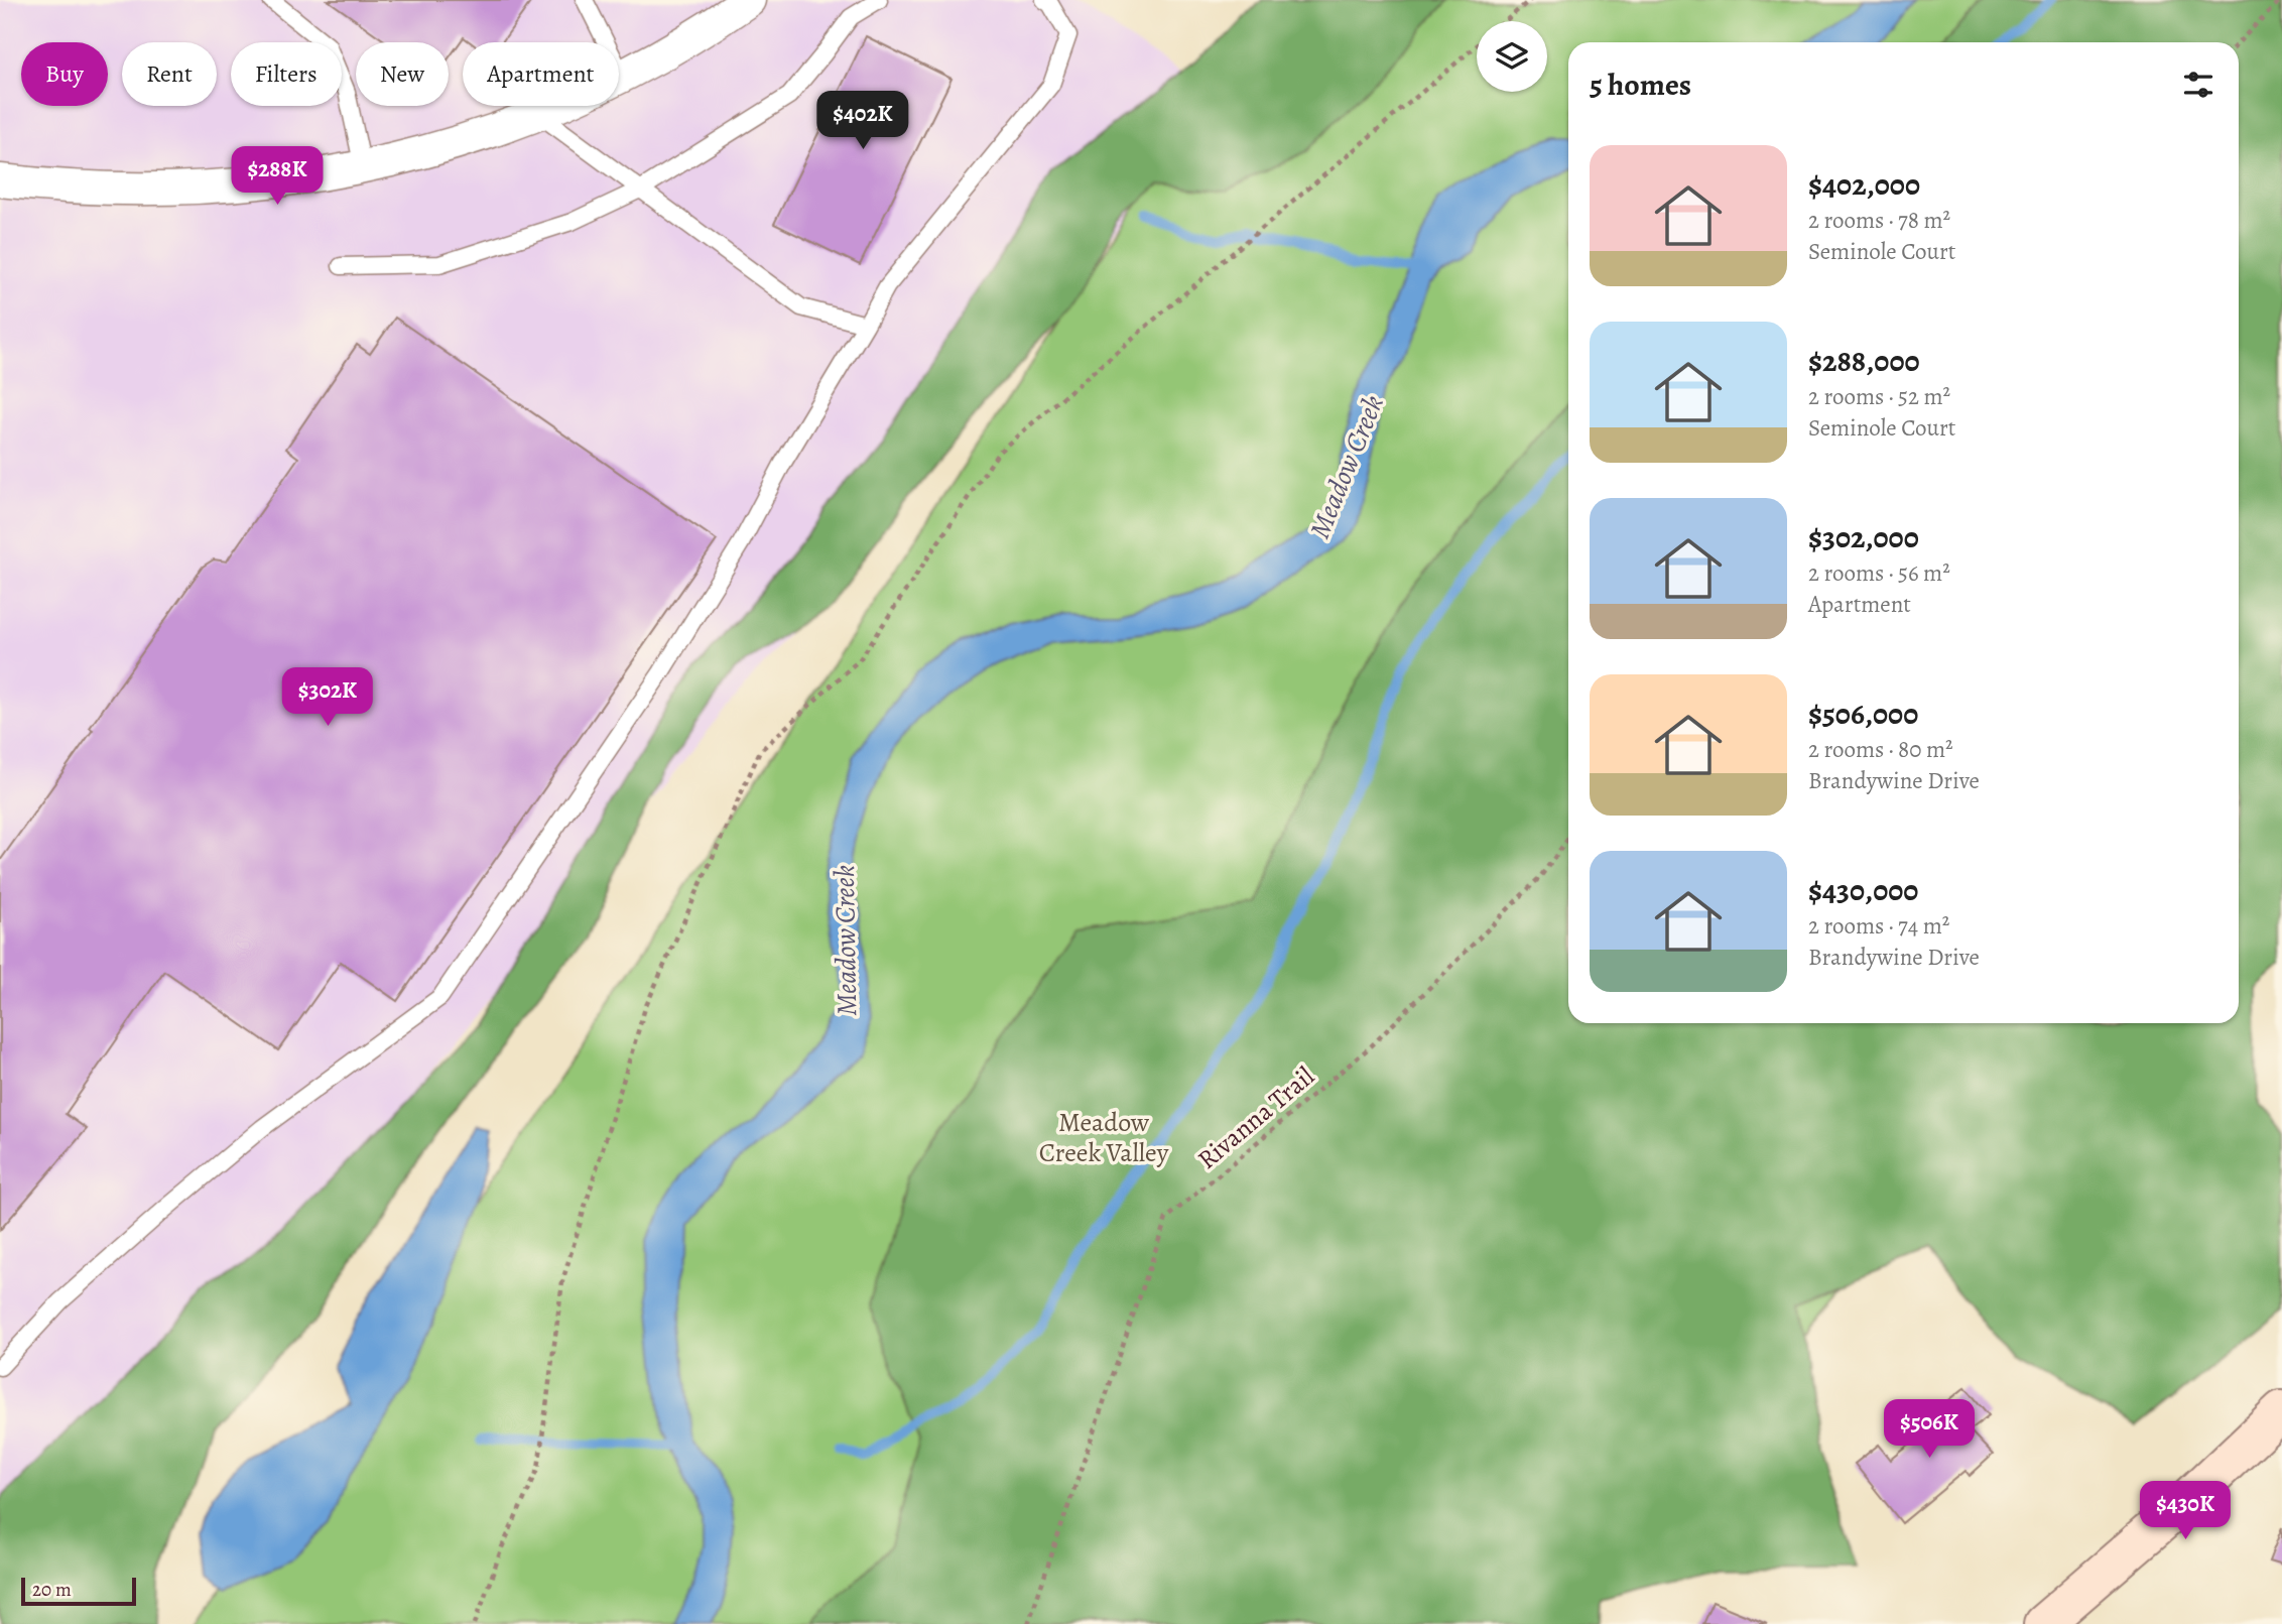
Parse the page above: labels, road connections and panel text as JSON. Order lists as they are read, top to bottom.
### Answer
{
  "streets": {
    "path": ["Rivanna Trail"]
  },
  "water": ["Meadow Creek"],
  "parks": ["Meadow Creek Valley"],
  "scale_bar": "20 m",
  "page": {
    "chip": [
      "Buy",
      "Rent",
      "Filters",
      "New",
      "Apartment"
    ],
    "heading": "5 homes",
    "price": [
      "$402K",
      "$288K",
      "$302K",
      "$506K",
      "$430K"
    ],
    "list": [
      {
        "name": "$402,000",
        "note": "2 rooms · 78 m² · Seminole Court"
      },
      {
        "name": "$288,000",
        "note": "2 rooms · 52 m² · Seminole Court"
      },
      {
        "name": "$302,000",
        "note": "2 rooms · 56 m² · Apartment"
      },
      {
        "name": "$506,000",
        "note": "2 rooms · 80 m² · Brandywine Drive"
      },
      {
        "name": "$430,000",
        "note": "2 rooms · 74 m² · Brandywine Drive"
      }
    ],
    "scale": "20 m"
  }
}
